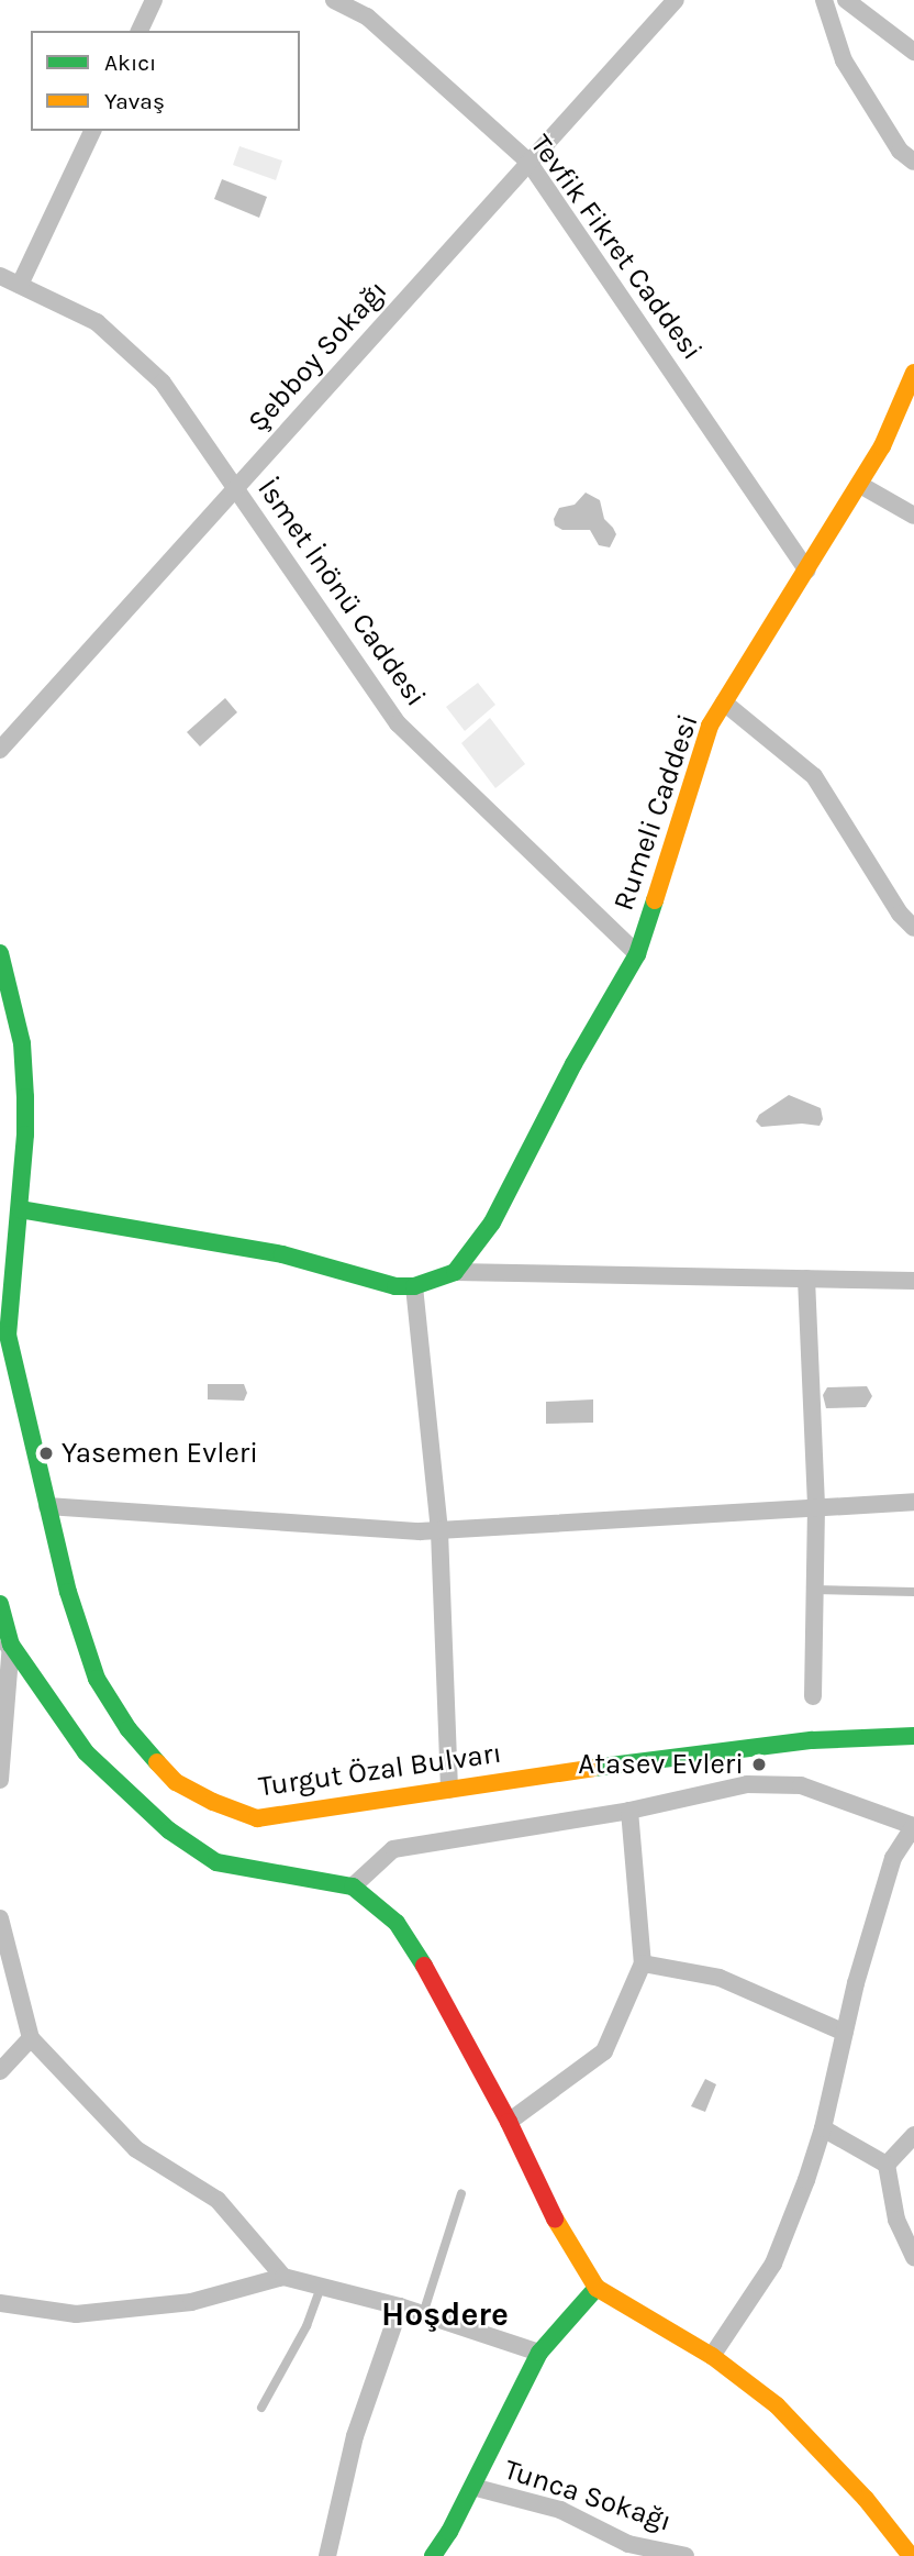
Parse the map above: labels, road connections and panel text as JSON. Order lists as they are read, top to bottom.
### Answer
{
  "streets": {
    "street": [
      "Tevfik Fikret Caddesi",
      "Şebboy Sokağı",
      "İsmet İnönü Caddesi",
      "Rumeli Caddesi",
      "Turgut Özal Bulvarı",
      "Tunca Sokağı"
    ]
  },
  "crossings": [
    ["Tevfik Fikret Caddesi", "Şebboy Sokağı"],
    ["Tevfik Fikret Caddesi", "Rumeli Caddesi"],
    ["Şebboy Sokağı", "İsmet İnönü Caddesi"],
    ["İsmet İnönü Caddesi", "Rumeli Caddesi"]
  ],
  "districts": ["Hoşdere"],
  "places": ["Yasemen Evleri", "Atasev Evleri"],
  "legend": ["Akıcı", "Yavaş"]
}
